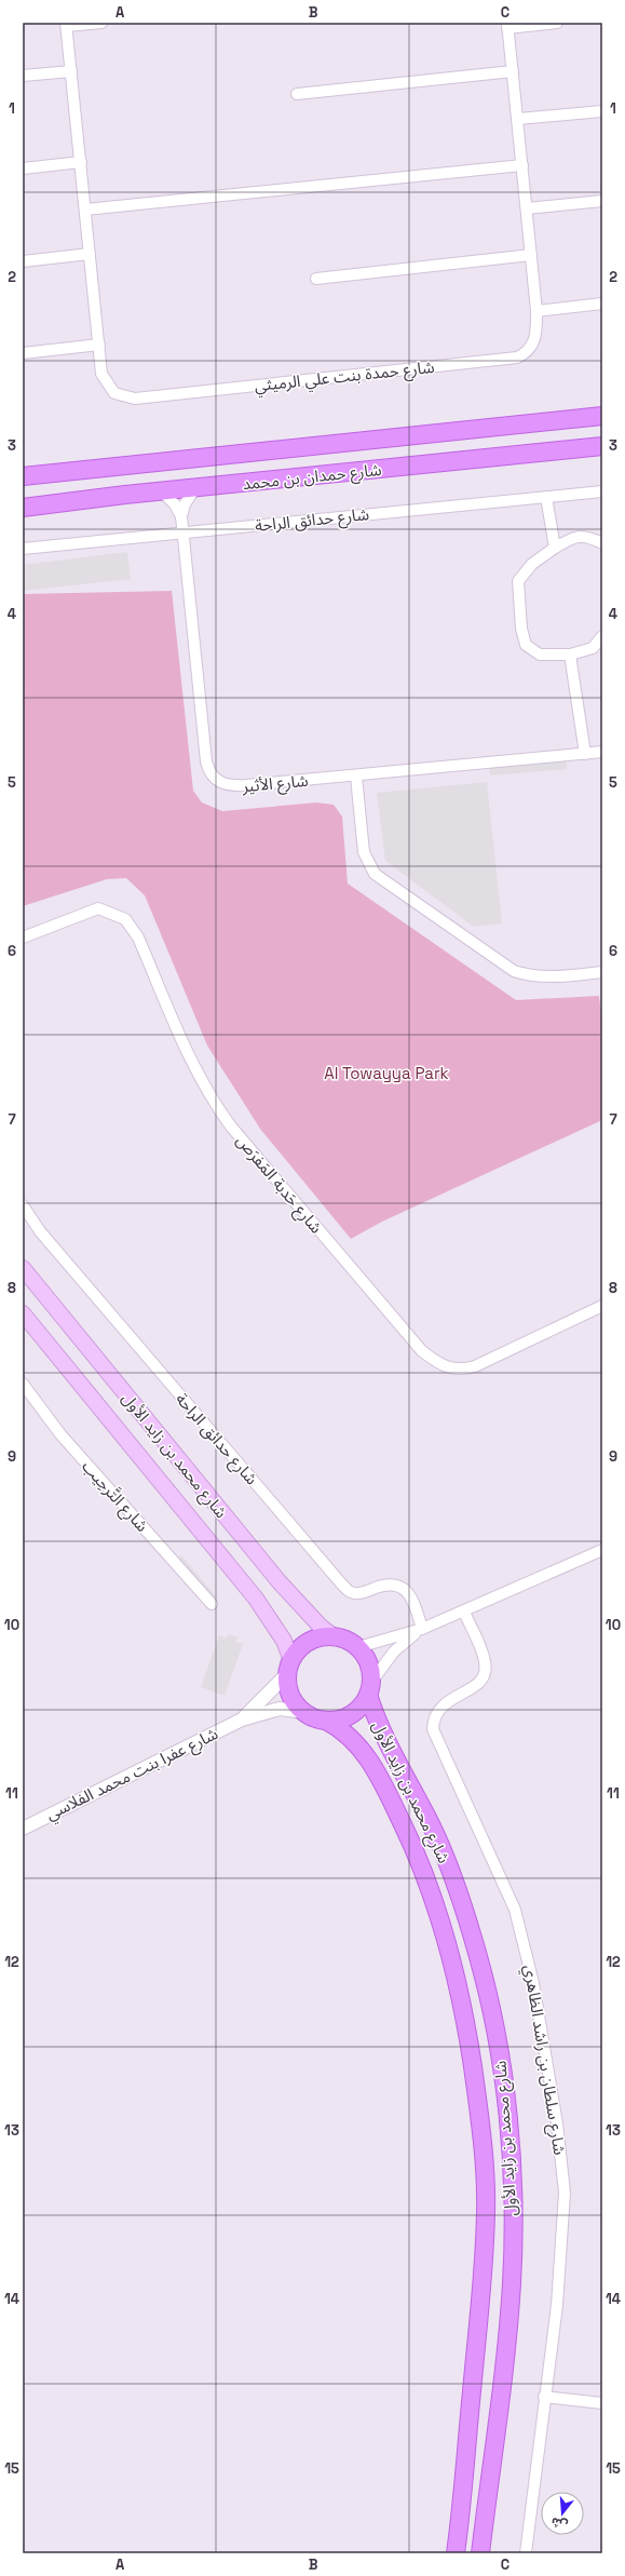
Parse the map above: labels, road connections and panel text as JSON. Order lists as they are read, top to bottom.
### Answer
{
  "streets": {
    "main road": ["شارع حمدان بن محمد", "شارع محمد بن زايد الأول"],
    "street": [
      "شارع حمدة بنت علي الرميثي",
      "شارع حدائق الراحة",
      "شارع الأثير",
      "شارع حَدبة المَفرَص",
      "شارع التَّرحِيب",
      "شارع عفرا بنت محمد الفلاسي",
      "شارع سلطان بن راشد الظاهري"
    ]
  },
  "crossings": [
    ["شارع حمدان بن محمد", "شارع الأثير"],
    ["شارع حدائق الراحة", "شارع الأثير"],
    ["شارع محمد بن زايد الأول", "شارع عفرا بنت محمد الفلاسي"]
  ],
  "parks": ["Al Towayya Park"],
  "north": "bottom",
  "grid": {
    "columns": ["A", "B", "C"],
    "rows": [
      "1",
      "2",
      "3",
      "4",
      "5",
      "6",
      "7",
      "8",
      "9",
      "10",
      "11",
      "12",
      "13",
      "14",
      "15"
    ]
  }
}
